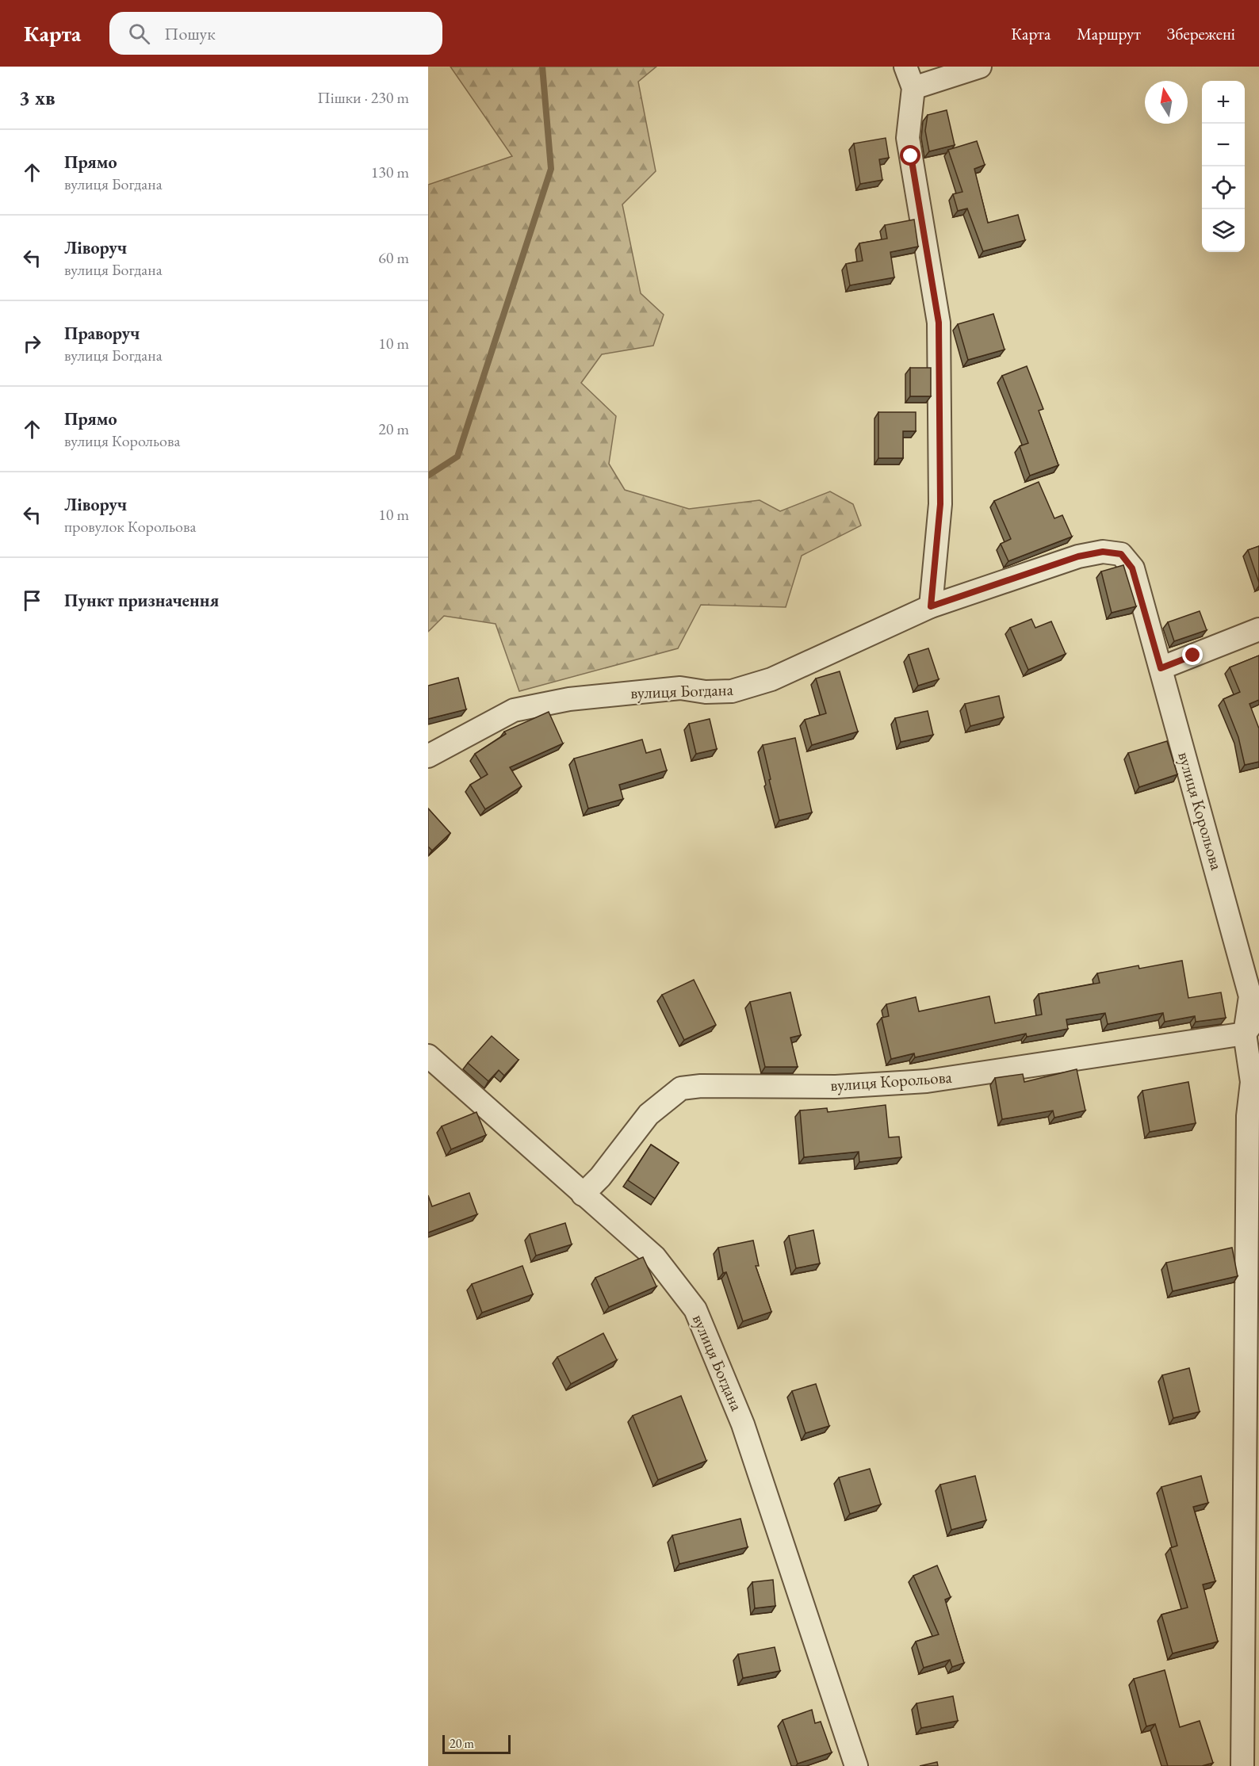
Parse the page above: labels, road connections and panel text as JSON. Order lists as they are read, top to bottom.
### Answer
{
  "streets": {
    "street": ["вулиця Богдана", "вулиця Корольова"]
  },
  "crossings": [
    ["вулиця Богдана", "вулиця Корольова"]
  ],
  "scale_bar": "20 m",
  "north": "top",
  "page": {
    "header": "Карта",
    "search": "Пошук",
    "nav": ["Карта", "Маршрут", "Збережені"],
    "heading": ["3 хв", "Пішки · 230 m"],
    "map_buttons": ["+", "−"],
    "list": [
      ["Прямо", "вулиця Богдана", "130 m"],
      ["Ліворуч", "вулиця Богдана", "60 m"],
      ["Праворуч", "вулиця Богдана", "10 m"],
      ["Прямо", "вулиця Корольова", "20 m"],
      ["Ліворуч", "провулок Корольова", "10 m"],
      "Пункт призначення"
    ],
    "scale": "20 m"
  }
}
